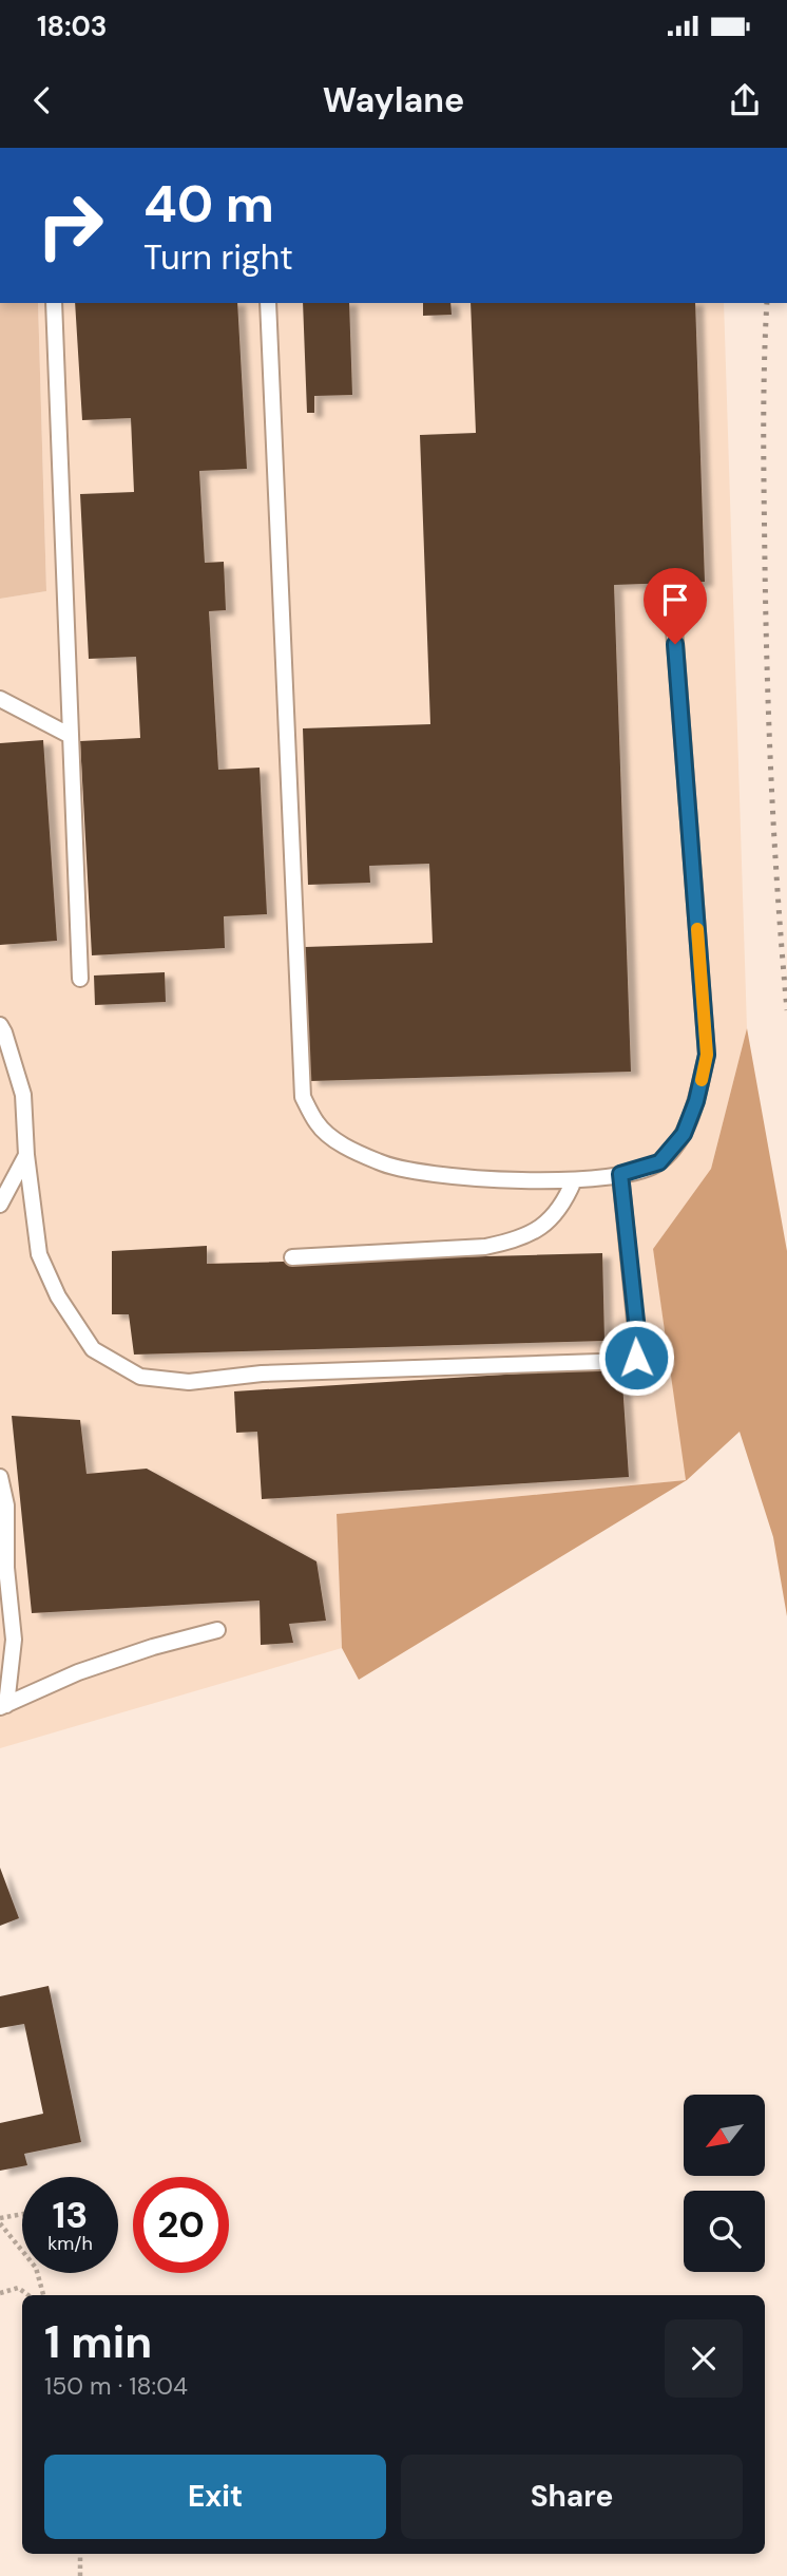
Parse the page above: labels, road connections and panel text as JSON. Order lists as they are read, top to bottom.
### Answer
{
  "north": "bottom left",
  "page": {
    "status": "18:03",
    "header": "Waylane",
    "turn": ["40 m", "Turn right"],
    "speed": "13 km/h",
    "limit": "20",
    "heading": ["1 min", "150 m · 18:04"],
    "buttons": ["Exit", "Share"]
  }
}
